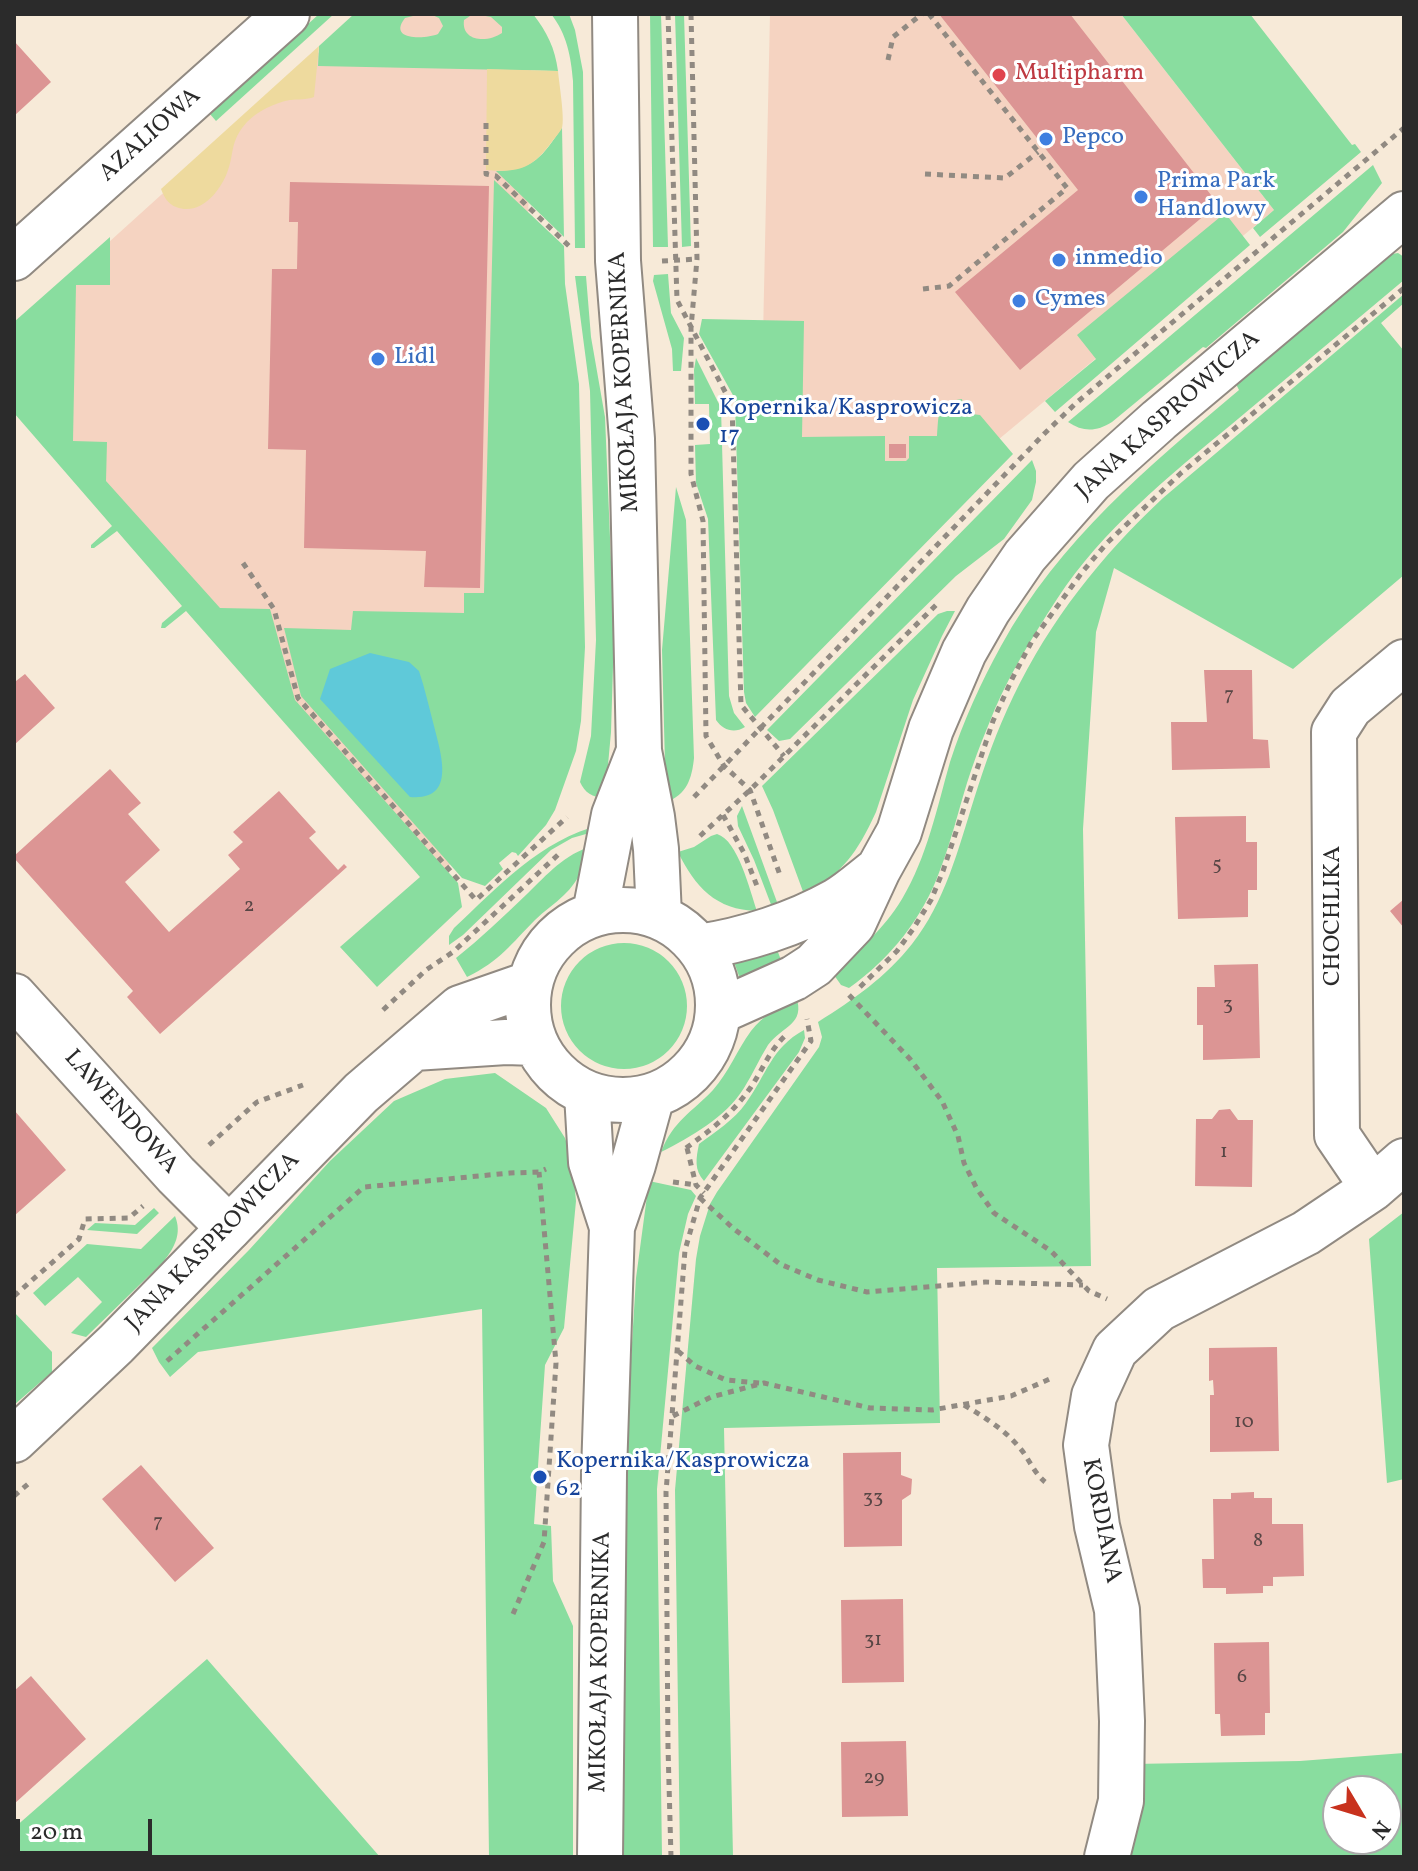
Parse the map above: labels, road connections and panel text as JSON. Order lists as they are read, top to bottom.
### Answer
{
  "streets": {
    "street": [
      "AZALIOWA",
      "MIKOŁAJA KOPERNIKA",
      "JANA KASPROWICZA",
      "CHOCHLIKA",
      "LAWENDOWA",
      "KORDIANA"
    ]
  },
  "crossings": [
    ["MIKOŁAJA KOPERNIKA", "JANA KASPROWICZA"],
    ["JANA KASPROWICZA", "LAWENDOWA"],
    ["CHOCHLIKA", "KORDIANA"]
  ],
  "places": [
    "Multipharm",
    "Pepco",
    "Prima Park Handlowy",
    "inmedio",
    "Cymes",
    "Lidl",
    "Kopernika/Kasprowicza 17",
    "Kopernika/Kasprowicza 62"
  ],
  "house_numbers": [
    "7",
    "5",
    "2",
    "3",
    "1",
    "10",
    "33",
    "7",
    "8",
    "31",
    "6",
    "29"
  ],
  "scale_bar": "20 m",
  "north": "bottom right"
}
